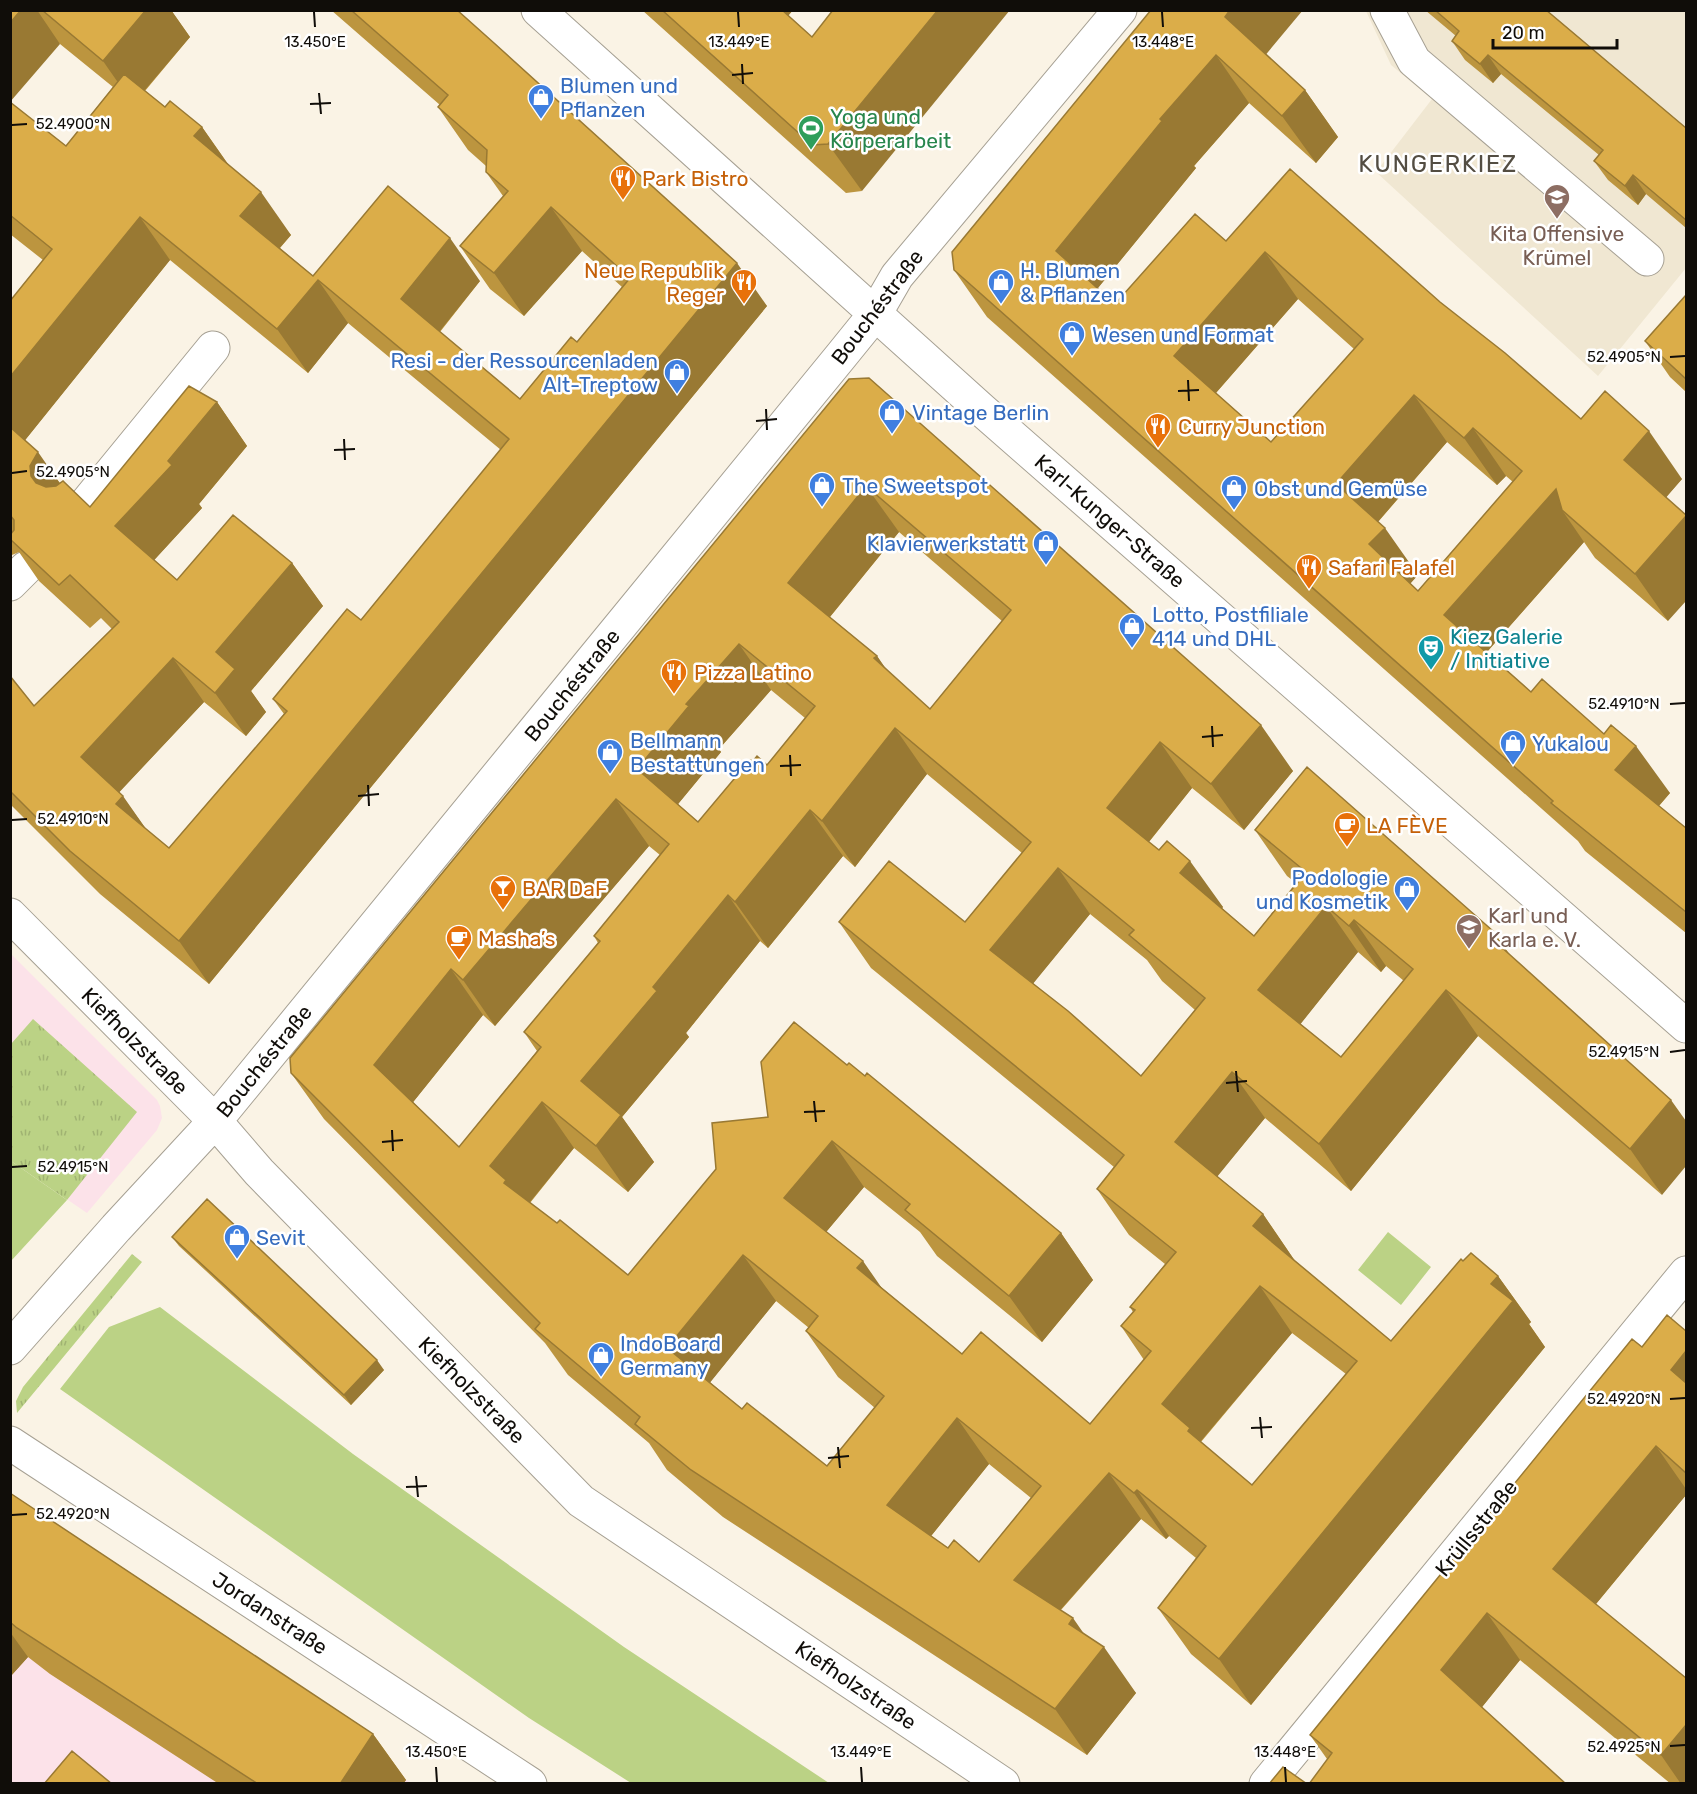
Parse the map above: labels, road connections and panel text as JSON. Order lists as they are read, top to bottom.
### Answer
{
  "streets": {
    "street": [
      "Bouchéstraße",
      "Karl-Kunger-Straße",
      "Kiefholzstraße",
      "Krüllsstraße",
      "Jordanstraße"
    ]
  },
  "crossings": [
    ["Bouchéstraße", "Karl-Kunger-Straße"],
    ["Bouchéstraße", "Kiefholzstraße"]
  ],
  "districts": ["KUNGERKIEZ"],
  "places": {
    "shop": [
      "Blumen und Pflanzen",
      "H. Blumen & Pflanzen",
      "Wesen und Format",
      "Resi - der Ressourcenladen Alt-Treptow",
      "Vintage Berlin",
      "The Sweetspot",
      "Obst und Gemüse",
      "Klavierwerkstatt",
      "Lotto, Postfiliale 414 und DHL",
      "Yukalou",
      "Bellmann Bestattungen",
      "Podologie und Kosmetik",
      "Sevit",
      "IndoBoard Germany"
    ],
    "sports": ["Yoga und Körperarbeit"],
    "restaurant": [
      "Park Bistro",
      "Neue Republik Reger",
      "Curry Junction",
      "Safari Falafel",
      "Pizza Latino"
    ],
    "school or university": ["Kita Offensive Krümel", "Karl und Karla e. V."],
    "theatre": ["Kiez Galerie / Initiative"],
    "cafe": ["LA FÈVE", "Masha’s"],
    "bar": ["BAR DaF"]
  },
  "scale_bar": "20 m",
  "coordinates": [
    "13.450°E",
    "13.449°E",
    "13.448°E",
    "52.4900°N",
    "52.4905°N",
    "52.4910°N",
    "52.4915°N",
    "52.4920°N",
    "52.4925°N"
  ]
}
